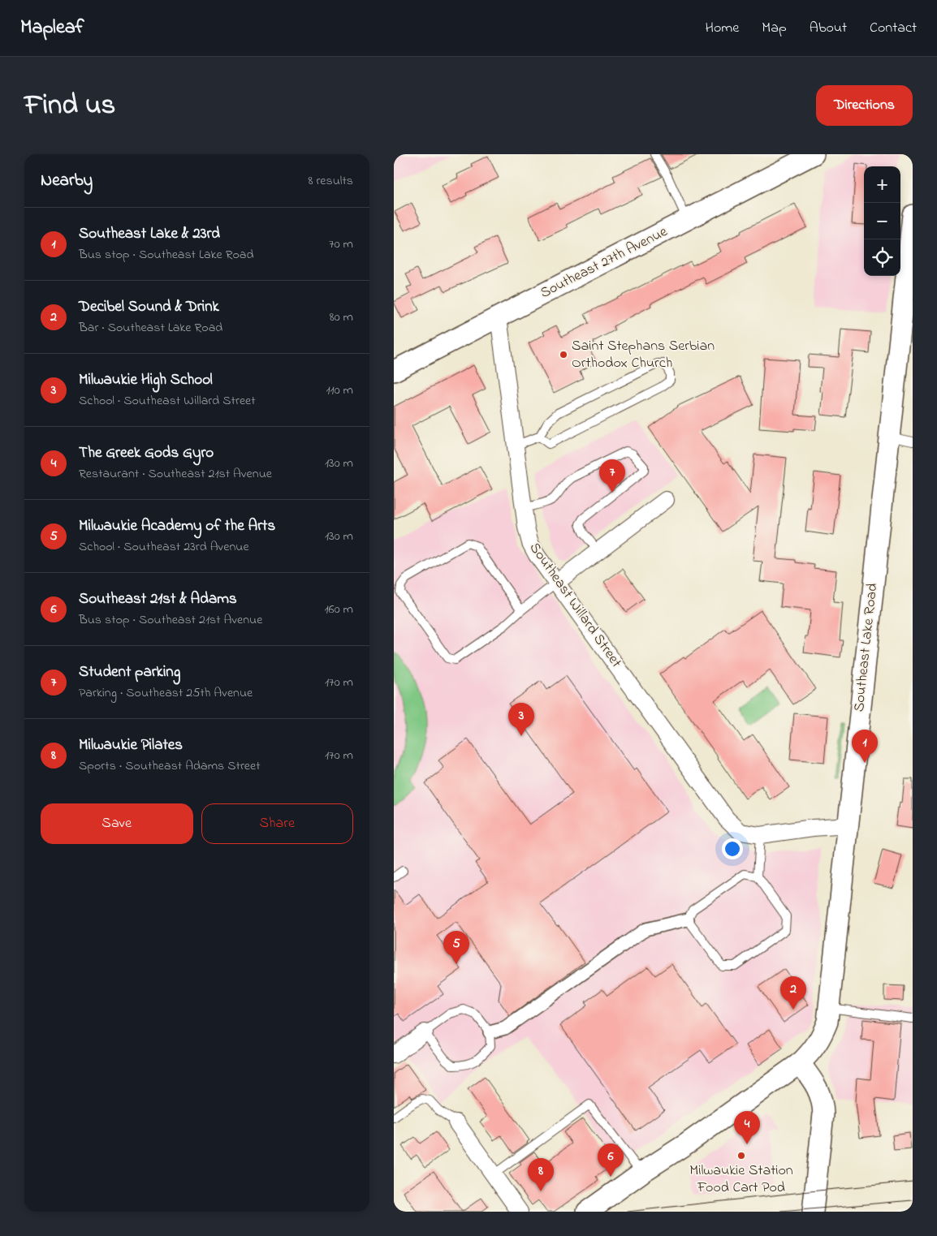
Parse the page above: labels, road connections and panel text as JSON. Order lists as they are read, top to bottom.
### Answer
{
  "streets": {
    "street": ["Southeast 27th Avenue", "Southeast Willard Street", "Southeast Lake Road"]
  },
  "crossings": [
    ["Southeast 27th Avenue", "Southeast Willard Street"]
  ],
  "places": ["Saint Stephans Serbian Orthodox Church", "Milwaukie Station Food Cart Pod"],
  "page": {
    "header": "Mapleaf",
    "nav": [
      "Home",
      "Map",
      "About",
      "Contact"
    ],
    "title": "Find us",
    "buttons": [
      "Directions",
      ["Save", "Share"]
    ],
    "heading": ["Nearby", "8 results"],
    "map_buttons": ["+", "−"],
    "list": [
      {
        "mark": "1",
        "name": "Southeast Lake & 23rd",
        "note": "Bus stop · Southeast Lake Road",
        "value": "70 m"
      },
      {
        "mark": "2",
        "name": "Decibel Sound & Drink",
        "note": "Bar · Southeast Lake Road",
        "value": "80 m"
      },
      {
        "mark": "3",
        "name": "Milwaukie High School",
        "note": "School · Southeast Willard Street",
        "value": "110 m"
      },
      {
        "mark": "4",
        "name": "The Greek Gods Gyro",
        "note": "Restaurant · Southeast 21st Avenue",
        "value": "130 m"
      },
      {
        "mark": "5",
        "name": "Milwaukie Academy of the Arts",
        "note": "School · Southeast 23rd Avenue",
        "value": "130 m"
      },
      {
        "mark": "6",
        "name": "Southeast 21st & Adams",
        "note": "Bus stop · Southeast 21st Avenue",
        "value": "160 m"
      },
      {
        "mark": "7",
        "name": "Student parking",
        "note": "Parking · Southeast 25th Avenue",
        "value": "170 m"
      },
      {
        "mark": "8",
        "name": "Milwaukie Pilates",
        "note": "Sports · Southeast Adams Street",
        "value": "170 m"
      }
    ],
    "pins": [
      "7",
      "3",
      "1",
      "5",
      "2",
      "4",
      "6",
      "8"
    ]
  }
}
